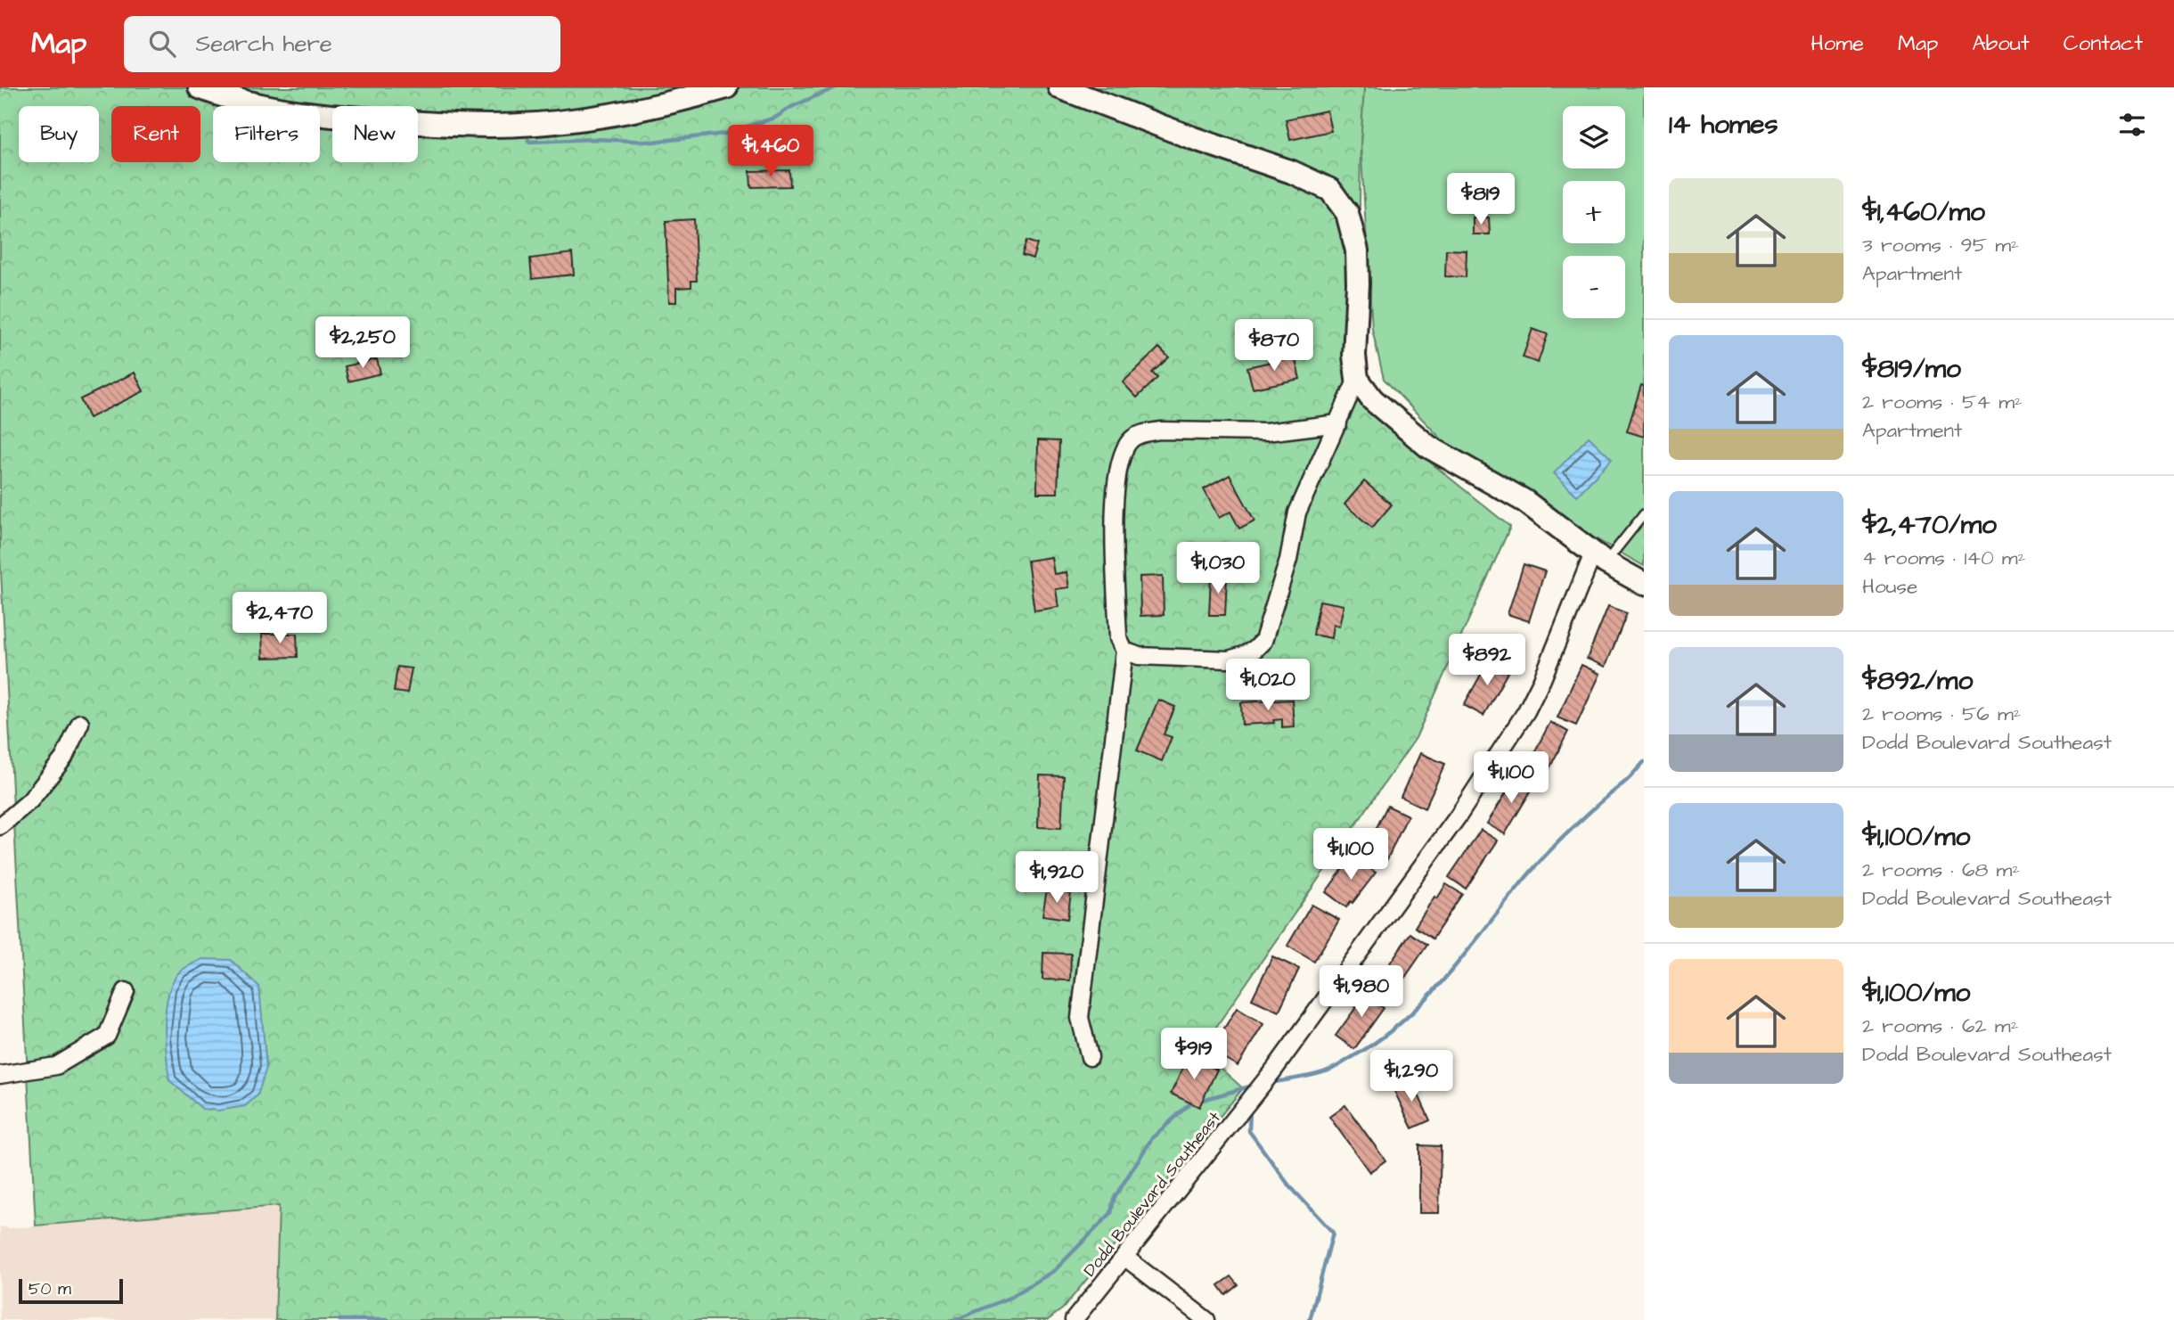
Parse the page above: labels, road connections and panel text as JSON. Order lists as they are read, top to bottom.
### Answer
{
  "streets": {
    "street": ["Dodd Boulevard Southeast"]
  },
  "scale_bar": "50 m",
  "page": {
    "header": "Map",
    "search": "Search here",
    "nav": [
      "Home",
      "Map",
      "About",
      "Contact"
    ],
    "heading": "14 homes",
    "map_buttons": ["+", "−"],
    "chip": [
      "Buy",
      "Rent",
      "Filters",
      "New"
    ],
    "price": [
      "$1,460",
      "$819",
      "$2,250",
      "$870",
      "$1,030",
      "$2,470",
      "$892",
      "$1,020",
      "$1,100",
      "$1,100",
      "$1,920",
      "$1,980",
      "$919",
      "$1,290"
    ],
    "list": [
      {
        "name": "$1,460/mo",
        "note": "3 rooms · 95 m² · Apartment"
      },
      {
        "name": "$819/mo",
        "note": "2 rooms · 54 m² · Apartment"
      },
      {
        "name": "$2,470/mo",
        "note": "4 rooms · 140 m² · House"
      },
      {
        "name": "$892/mo",
        "note": "2 rooms · 56 m² · Dodd Boulevard Southeast"
      },
      {
        "name": "$1,100/mo",
        "note": "2 rooms · 68 m² · Dodd Boulevard Southeast"
      },
      {
        "name": "$1,100/mo",
        "note": "2 rooms · 62 m² · Dodd Boulevard Southeast"
      }
    ],
    "scale": "50 m"
  }
}
